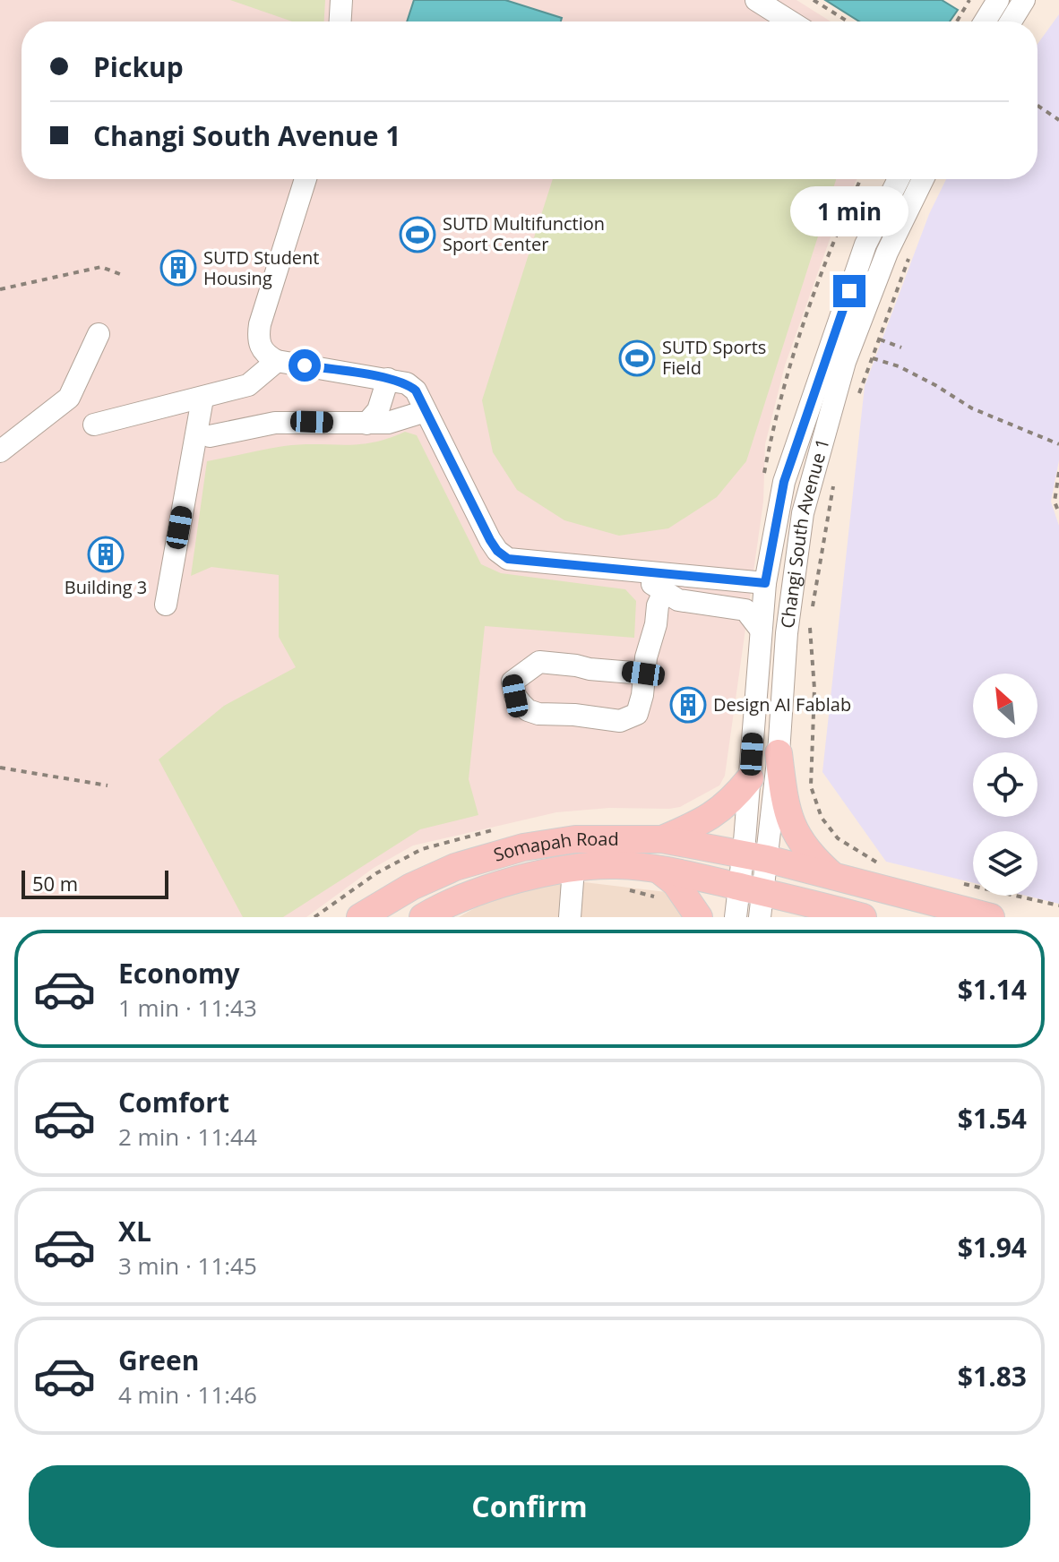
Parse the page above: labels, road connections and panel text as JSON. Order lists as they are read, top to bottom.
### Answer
{
  "streets": {
    "main road": ["Somapah Road"],
    "street": ["Changi South Avenue 1"]
  },
  "crossings": [
    ["Changi South Avenue 1", "Somapah Road"]
  ],
  "places": {
    "sports": ["SUTD Multifunction Sport Center", "SUTD Sports Field"],
    "building": ["SUTD Student Housing", "Building 3", "Design AI Fablab"]
  },
  "scale_bar": "50 m",
  "north": "top left",
  "page": {
    "banner": ["Pickup", "Changi South Avenue 1"],
    "bubble": "1 min",
    "scale": "50 m",
    "list": [
      {
        "name": "Economy",
        "note": "1 min · 11:43",
        "value": "$1.14"
      },
      {
        "name": "Comfort",
        "note": "2 min · 11:44",
        "value": "$1.54"
      },
      {
        "name": "XL",
        "note": "3 min · 11:45",
        "value": "$1.94"
      },
      {
        "name": "Green",
        "note": "4 min · 11:46",
        "value": "$1.83"
      }
    ],
    "buttons": "Confirm"
  }
}
